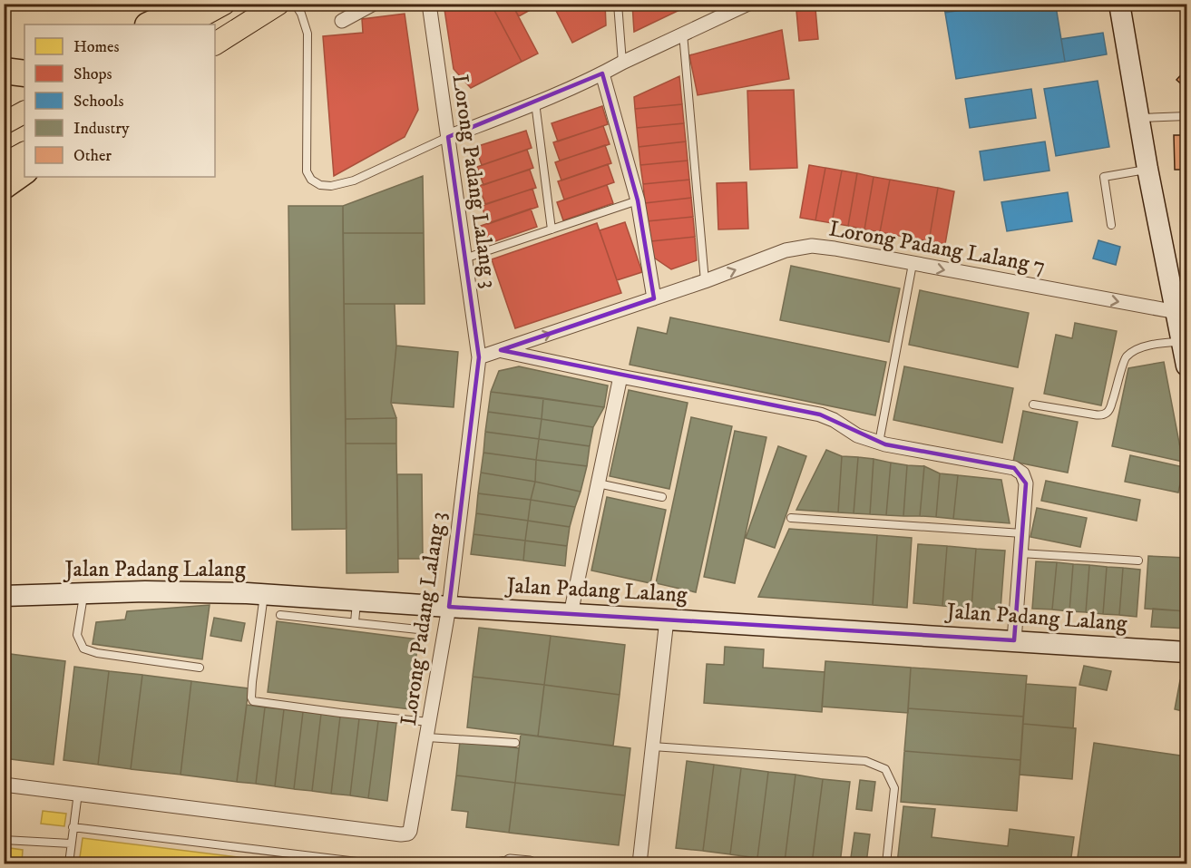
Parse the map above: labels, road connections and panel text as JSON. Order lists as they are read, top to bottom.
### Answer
{
  "streets": {
    "street": ["Lorong Padang Lalang 3", "Lorong Padang Lalang 7", "Jalan Padang Lalang"]
  },
  "crossings": [
    ["Lorong Padang Lalang 3", "Lorong Padang Lalang 7"],
    ["Lorong Padang Lalang 3", "Jalan Padang Lalang"]
  ],
  "one_way": ["Lorong Padang Lalang 7"],
  "legend": [
    "Homes",
    "Shops",
    "Schools",
    "Industry",
    "Other"
  ]
}
